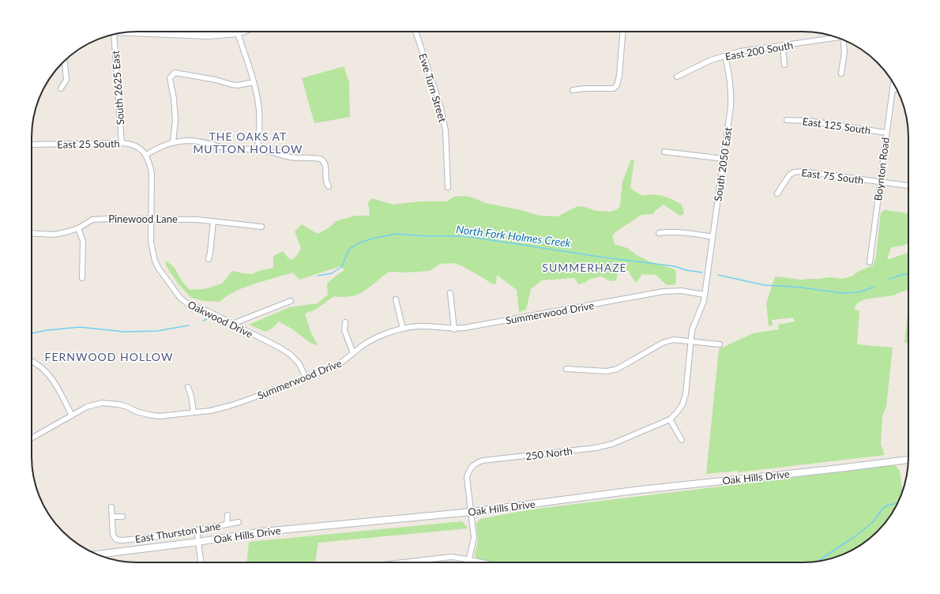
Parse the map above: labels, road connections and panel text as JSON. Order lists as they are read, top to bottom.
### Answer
{
  "streets": {
    "main road": ["Oak Hills Drive"],
    "street": [
      "East 200 South",
      "South 2625 East",
      "Ewe Turn Street",
      "East 125 South",
      "East 25 South",
      "South 2050 East",
      "Boynton Road",
      "East 75 South",
      "Pinewood Lane",
      "Summerwood Drive",
      "Oakwood Drive",
      "250 North",
      "East Thurston Lane"
    ]
  },
  "crossings": [
    ["East 200 South", "South 2050 East"],
    ["South 2625 East", "East 25 South"],
    ["East 125 South", "Boynton Road"],
    ["East 25 South", "Oakwood Drive"],
    ["South 2050 East", "Summerwood Drive"],
    ["South 2050 East", "250 North"],
    ["Boynton Road", "East 75 South"],
    ["Pinewood Lane", "Oakwood Drive"],
    ["Summerwood Drive", "Oakwood Drive"],
    ["250 North", "Oak Hills Drive"]
  ],
  "districts": ["THE OAKS AT MUTTON HOLLOW", "SUMMERHAZE", "FERNWOOD HOLLOW"],
  "water": ["North Fork Holmes Creek"]
}
